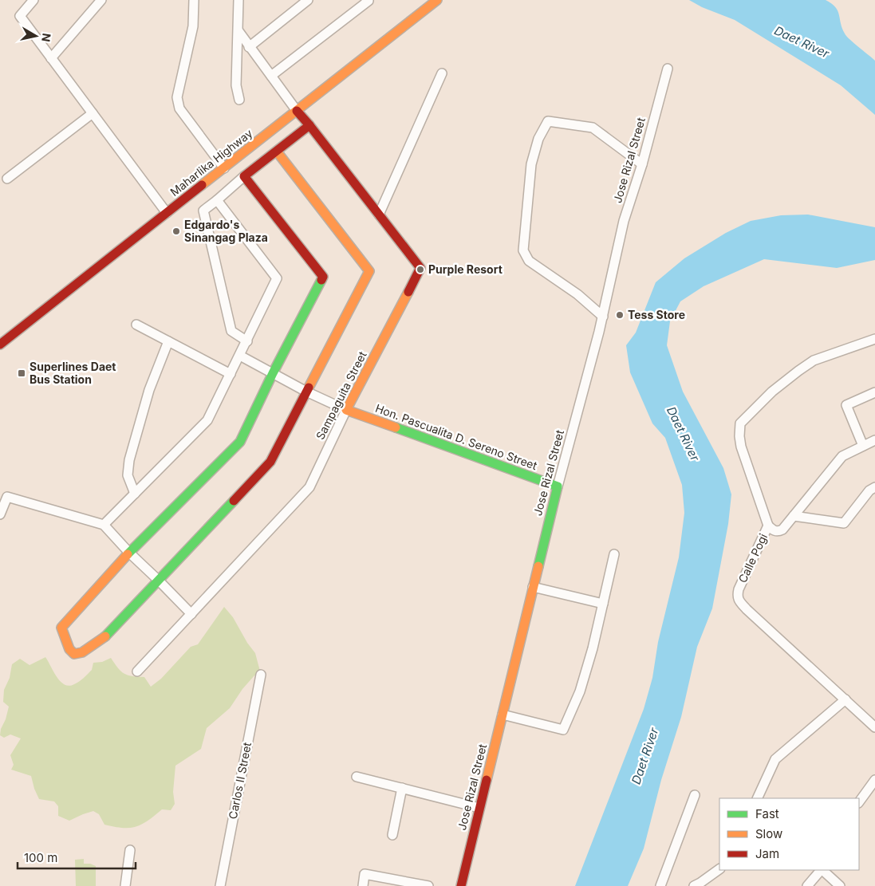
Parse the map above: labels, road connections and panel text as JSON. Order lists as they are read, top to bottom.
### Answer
{
  "streets": {
    "main road": [
      "Jose Rizal Street",
      "Maharlika Highway",
      "Sampaguita Street",
      "Hon. Pascualita D. Sereno Street"
    ],
    "street": ["Calle Pogi", "Carlos II Street"]
  },
  "crossings": [
    ["Jose Rizal Street", "Hon. Pascualita D. Sereno Street"],
    ["Maharlika Highway", "Sampaguita Street"],
    ["Sampaguita Street", "Hon. Pascualita D. Sereno Street"]
  ],
  "water": ["Daet River"],
  "places": {
    "other": ["Edgardo's Sinangag Plaza", "Purple Resort", "Tess Store"],
    "transit": ["Superlines Daet Bus Station"]
  },
  "legend": ["Fast", "Slow", "Jam"],
  "scale_bar": "100 m",
  "north": "right"
}
